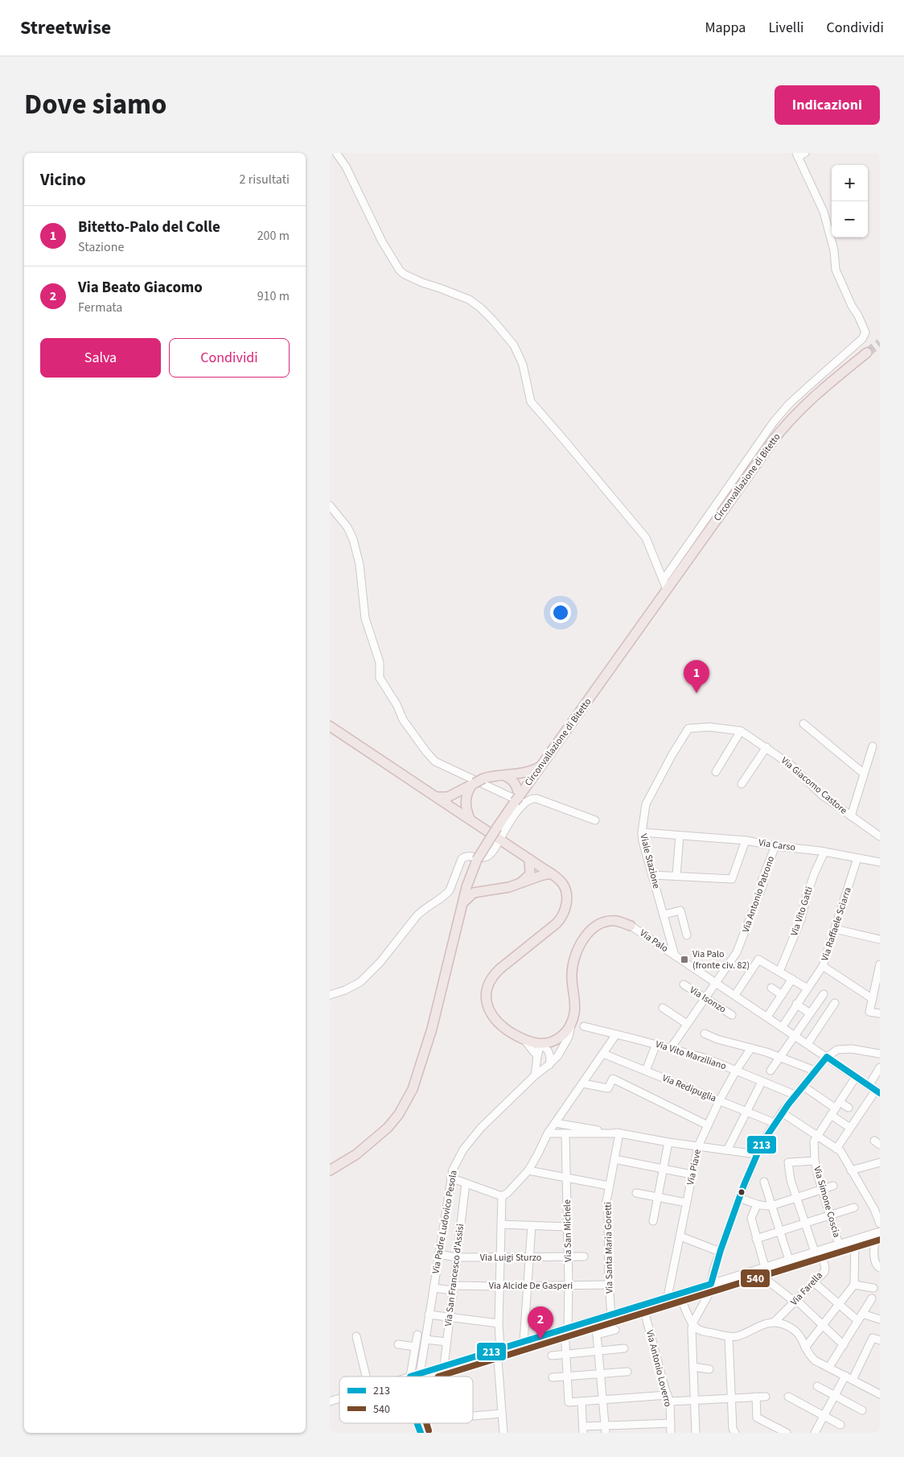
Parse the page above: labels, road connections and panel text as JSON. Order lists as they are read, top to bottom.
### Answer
{
  "streets": {
    "main road": ["Circonvallazione di Bitetto", "Via Palo"],
    "street": [
      "Via Giacomo Castore",
      "Via Carso",
      "Viale Stazione",
      "Via Antonio Patrono",
      "Via Vito Gatti",
      "Via Raffaele Sciarra",
      "Via Isonzo",
      "Via Vito Marziliano",
      "Via Redipuglia",
      "Via Piave",
      "Via Simone Coscia",
      "Via Padre Ludovico Pesola",
      "Via San Michele",
      "Via Santa Maria Goretti",
      "Via Luigi Sturzo",
      "Via San Francesco d'Assisi",
      "Via Alcide De Gasperi",
      "Via Farella",
      "Via Antonio Loverro"
    ]
  },
  "crossings": [
    ["Via Giacomo Castore", "Viale Stazione"],
    ["Via Carso", "Viale Stazione"],
    ["Via Carso", "Via Antonio Patrono"],
    ["Via Carso", "Via Vito Gatti"],
    ["Via Carso", "Via Raffaele Sciarra"],
    ["Viale Stazione", "Via Palo"],
    ["Via Antonio Patrono", "Via Palo"],
    ["Via Antonio Patrono", "Via Isonzo"],
    ["Via Antonio Patrono", "Via Vito Marziliano"],
    ["Via Raffaele Sciarra", "Via Palo"],
    ["Via Palo", "Via Padre Ludovico Pesola"],
    ["Via Vito Marziliano", "Via Piave"],
    ["Via Redipuglia", "Via Piave"],
    ["Via Padre Ludovico Pesola", "Via Luigi Sturzo"],
    ["Via Padre Ludovico Pesola", "Via Alcide De Gasperi"],
    ["Via San Michele", "Via Luigi Sturzo"],
    ["Via San Michele", "Via Alcide De Gasperi"],
    ["Via Santa Maria Goretti", "Via Alcide De Gasperi"],
    ["Via Luigi Sturzo", "Via San Francesco d'Assisi"],
    ["Via San Francesco d'Assisi", "Via Alcide De Gasperi"]
  ],
  "places": {
    "transit": ["Via Palo (fronte civ. 82)"]
  },
  "lines": ["transit line 213", "transit line 540"],
  "legend": ["213", "540"],
  "page": {
    "header": "Streetwise",
    "nav": ["Mappa", "Livelli", "Condividi"],
    "title": "Dove siamo",
    "buttons": [
      "Indicazioni",
      ["Salva", "Condividi"]
    ],
    "heading": ["Vicino", "2 risultati"],
    "map_buttons": ["+", "−"],
    "list": [
      {
        "mark": "1",
        "name": "Bitetto-Palo del Colle",
        "note": "Stazione",
        "value": "200 m"
      },
      {
        "mark": "2",
        "name": "Via Beato Giacomo",
        "note": "Fermata",
        "value": "910 m"
      }
    ],
    "pins": ["1", "2"]
  }
}
